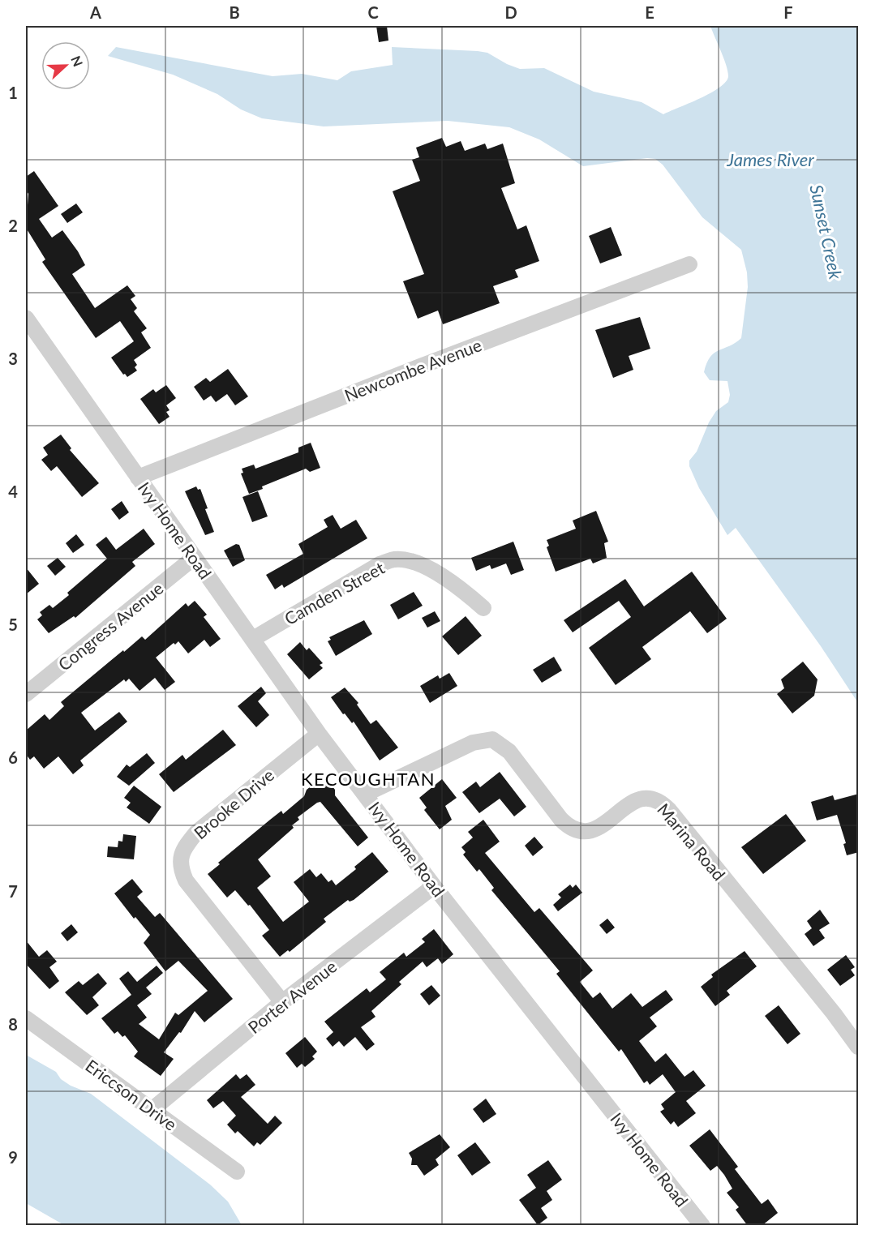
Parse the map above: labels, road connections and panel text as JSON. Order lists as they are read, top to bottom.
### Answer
{
  "streets": {
    "street": [
      "Newcombe Avenue",
      "Ivy Home Road",
      "Camden Street",
      "Congress Avenue",
      "Brooke Drive",
      "Marina Road",
      "Porter Avenue",
      "Ericcson Drive"
    ]
  },
  "crossings": [
    ["Newcombe Avenue", "Ivy Home Road"],
    ["Ivy Home Road", "Camden Street"],
    ["Ivy Home Road", "Congress Avenue"],
    ["Ivy Home Road", "Brooke Drive"],
    ["Ivy Home Road", "Marina Road"],
    ["Ivy Home Road", "Porter Avenue"],
    ["Brooke Drive", "Porter Avenue"],
    ["Porter Avenue", "Ericcson Drive"]
  ],
  "districts": ["KECOUGHTAN"],
  "water": ["James River", "Sunset Creek"],
  "north": "right",
  "grid": {
    "columns": [
      "A",
      "B",
      "C",
      "D",
      "E",
      "F"
    ],
    "rows": [
      "1",
      "2",
      "3",
      "4",
      "5",
      "6",
      "7",
      "8",
      "9"
    ]
  }
}
